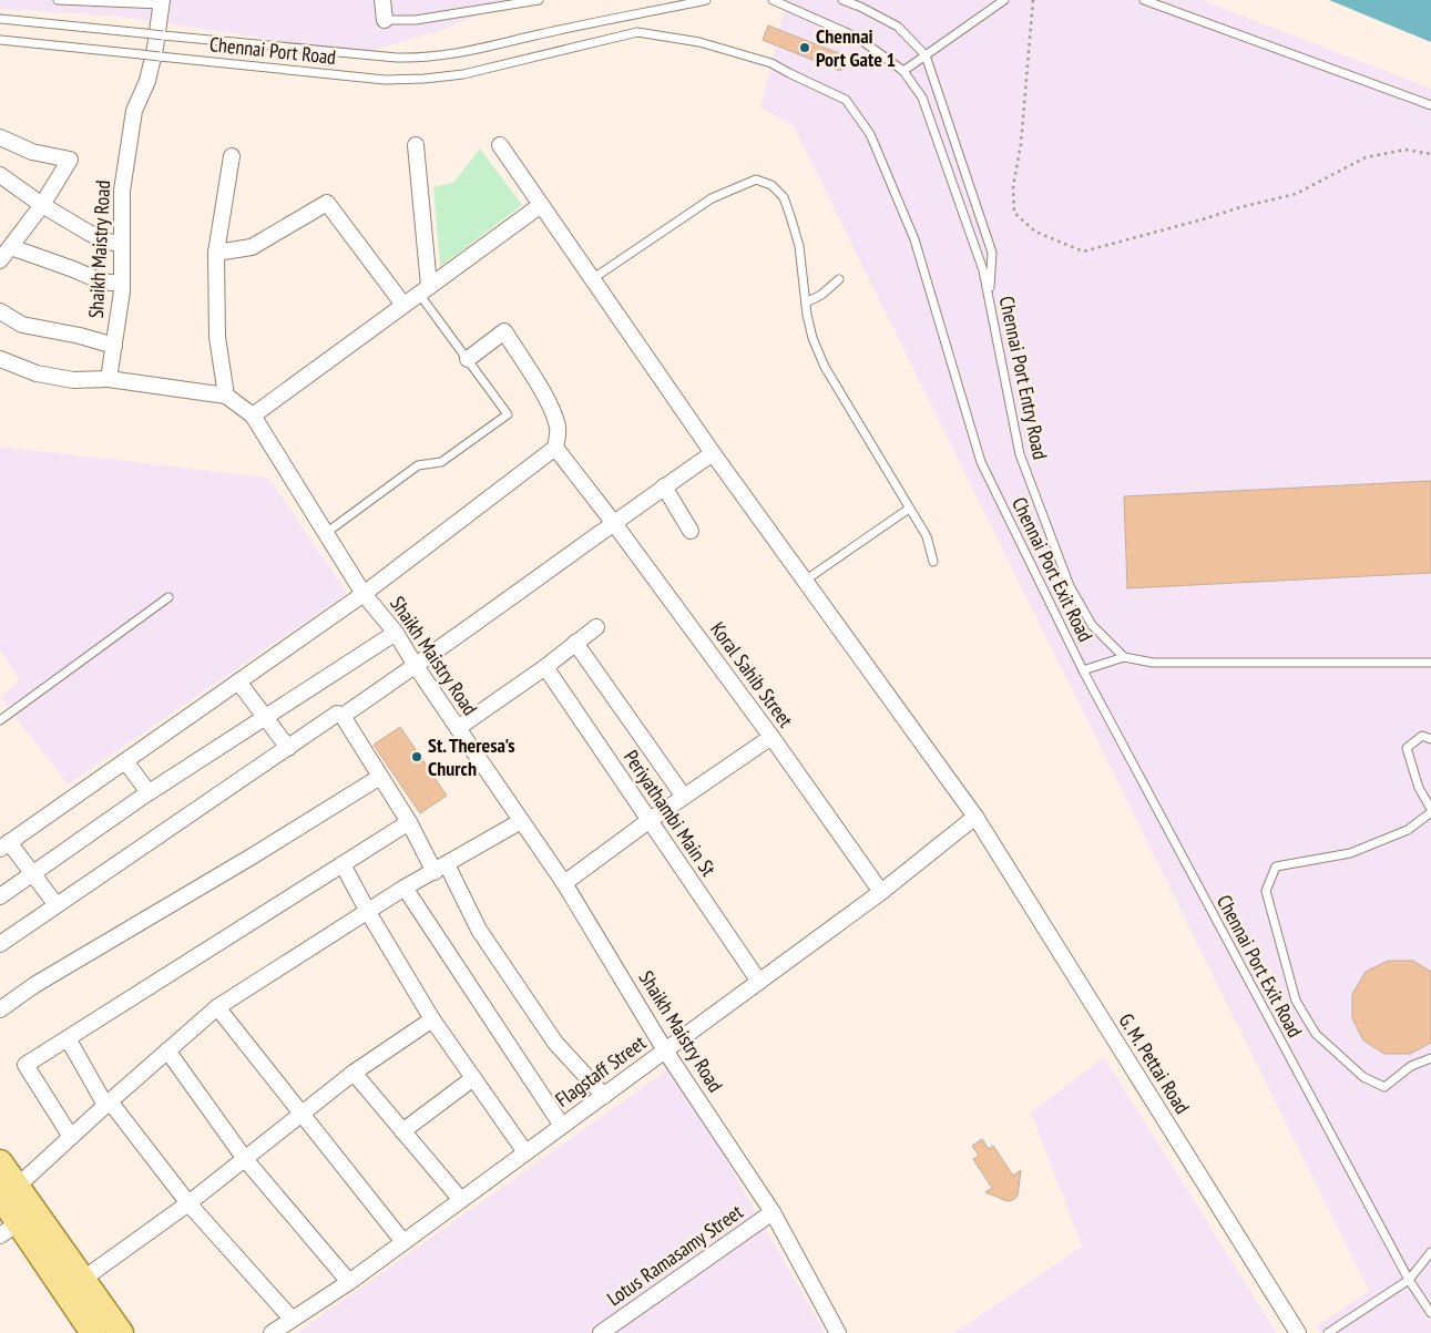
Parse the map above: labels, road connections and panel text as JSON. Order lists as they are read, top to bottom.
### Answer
{
  "streets": {
    "street": [
      "Shaikh Maistry Road",
      "Koral Sahib Street",
      "Periyathambi Main St",
      "G. M. Pettai Road",
      "Flagstaff Street",
      "Lotus Ramasamy Street"
    ],
    "lane": ["Chennai Port Road", "Chennai Port Entry Road", "Chennai Port Exit Road"]
  },
  "crossings": [
    ["Chennai Port Road", "Chennai Port Exit Road"],
    ["Shaikh Maistry Road", "Flagstaff Street"],
    ["Shaikh Maistry Road", "Lotus Ramasamy Street"],
    ["Koral Sahib Street", "Flagstaff Street"],
    ["Periyathambi Main St", "Flagstaff Street"],
    ["G. M. Pettai Road", "Flagstaff Street"]
  ],
  "places": ["Chennai Port Gate 1", "St. Theresa's Church"]
}
